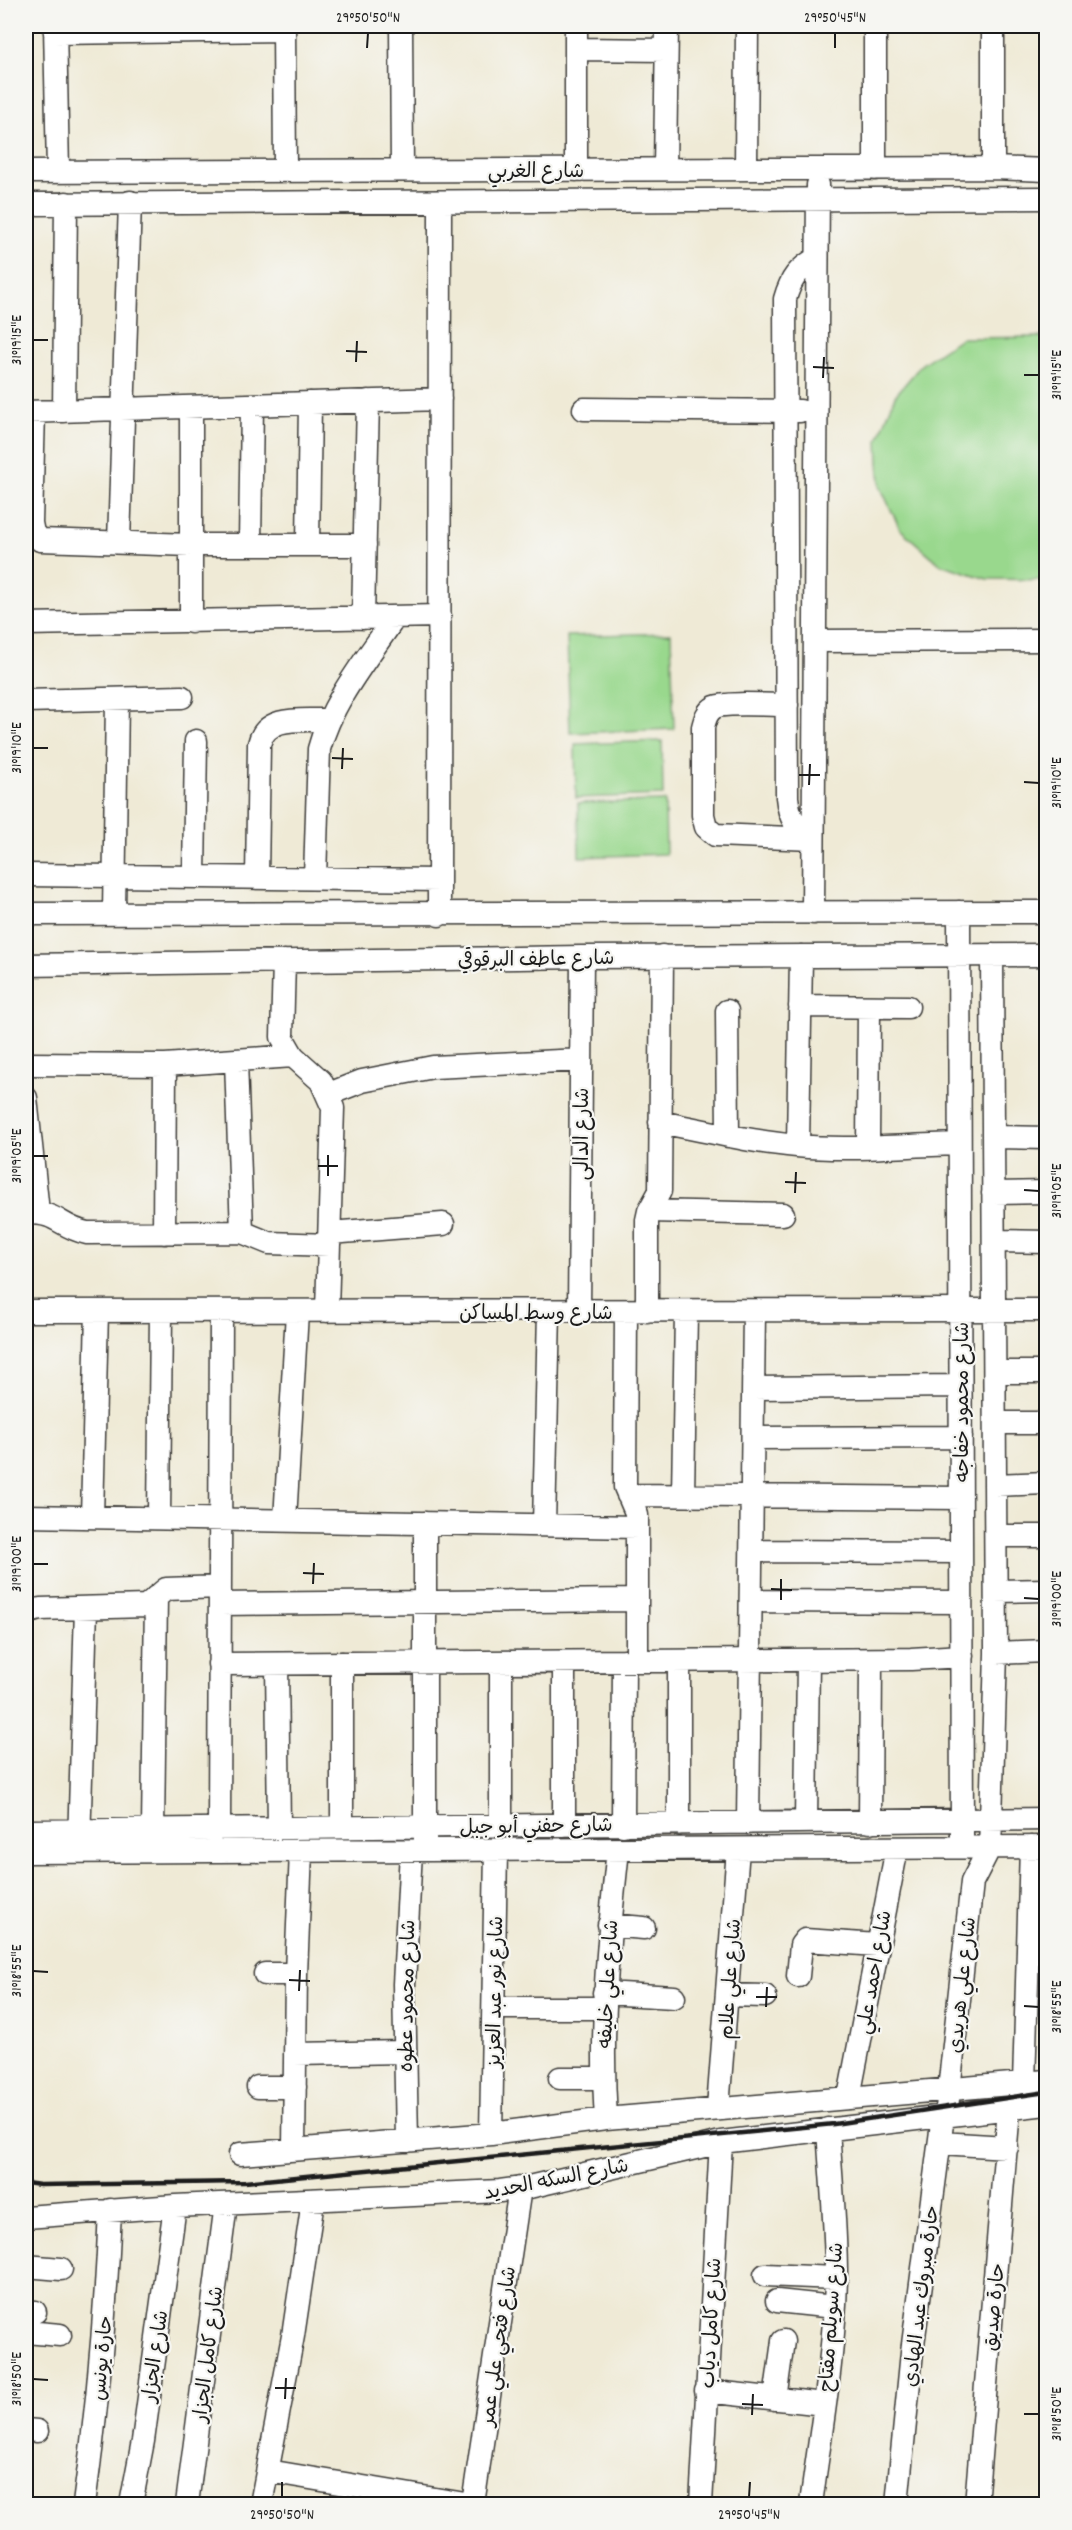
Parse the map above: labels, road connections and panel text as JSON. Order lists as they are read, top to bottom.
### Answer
{
  "streets": {
    "street": [
      "شارع الغربي",
      "شارع عاطف البرقوقي",
      "شارع الدالى",
      "شارع وسط المساكن",
      "شارع محمود خفاجه",
      "شارع حفني أبو جبل",
      "شارع احمد علي",
      "شارع علي علام",
      "شارع علي خليفه",
      "شارع علي هريدي",
      "شارع نور عبد العزيز",
      "شارع محمود عطوه",
      "شارع السكه الحديد",
      "حارة مبروك عبد الهادي",
      "حارة صديق",
      "شارع سويلم مفتاح",
      "شارع كامل دياب",
      "شارع فتحي علي عمر",
      "شارع كامل الجزار",
      "شارع الجزار",
      "حارة يونس"
    ]
  },
  "crossings": [
    ["شارع عاطف البرقوقي", "شارع الدالى"],
    ["شارع عاطف البرقوقي", "شارع محمود خفاجه"],
    ["شارع الدالى", "شارع وسط المساكن"],
    ["شارع وسط المساكن", "شارع محمود خفاجه"],
    ["شارع محمود خفاجه", "شارع حفني أبو جبل"],
    ["شارع محمود خفاجه", "شارع علي هريدي"],
    ["شارع حفني أبو جبل", "شارع احمد علي"],
    ["شارع حفني أبو جبل", "شارع علي علام"],
    ["شارع حفني أبو جبل", "شارع علي خليفه"],
    ["شارع حفني أبو جبل", "شارع علي هريدي"],
    ["شارع حفني أبو جبل", "شارع نور عبد العزيز"],
    ["شارع حفني أبو جبل", "شارع محمود عطوه"],
    ["شارع علي هريدي", "حارة مبروك عبد الهادي"],
    ["شارع السكه الحديد", "حارة مبروك عبد الهادي"],
    ["شارع السكه الحديد", "حارة صديق"],
    ["شارع السكه الحديد", "شارع سويلم مفتاح"],
    ["شارع السكه الحديد", "شارع كامل دياب"],
    ["شارع السكه الحديد", "شارع فتحي علي عمر"],
    ["شارع السكه الحديد", "شارع كامل الجزار"],
    ["شارع السكه الحديد", "شارع الجزار"],
    ["شارع السكه الحديد", "حارة يونس"]
  ],
  "coordinates": [
    "29°50'50\"N",
    "29°50'45\"N",
    "31°19'15\"E",
    "31°19'10\"E",
    "31°19'05\"E",
    "31°19'00\"E",
    "31°18'55\"E",
    "31°18'50\"E"
  ]
}
